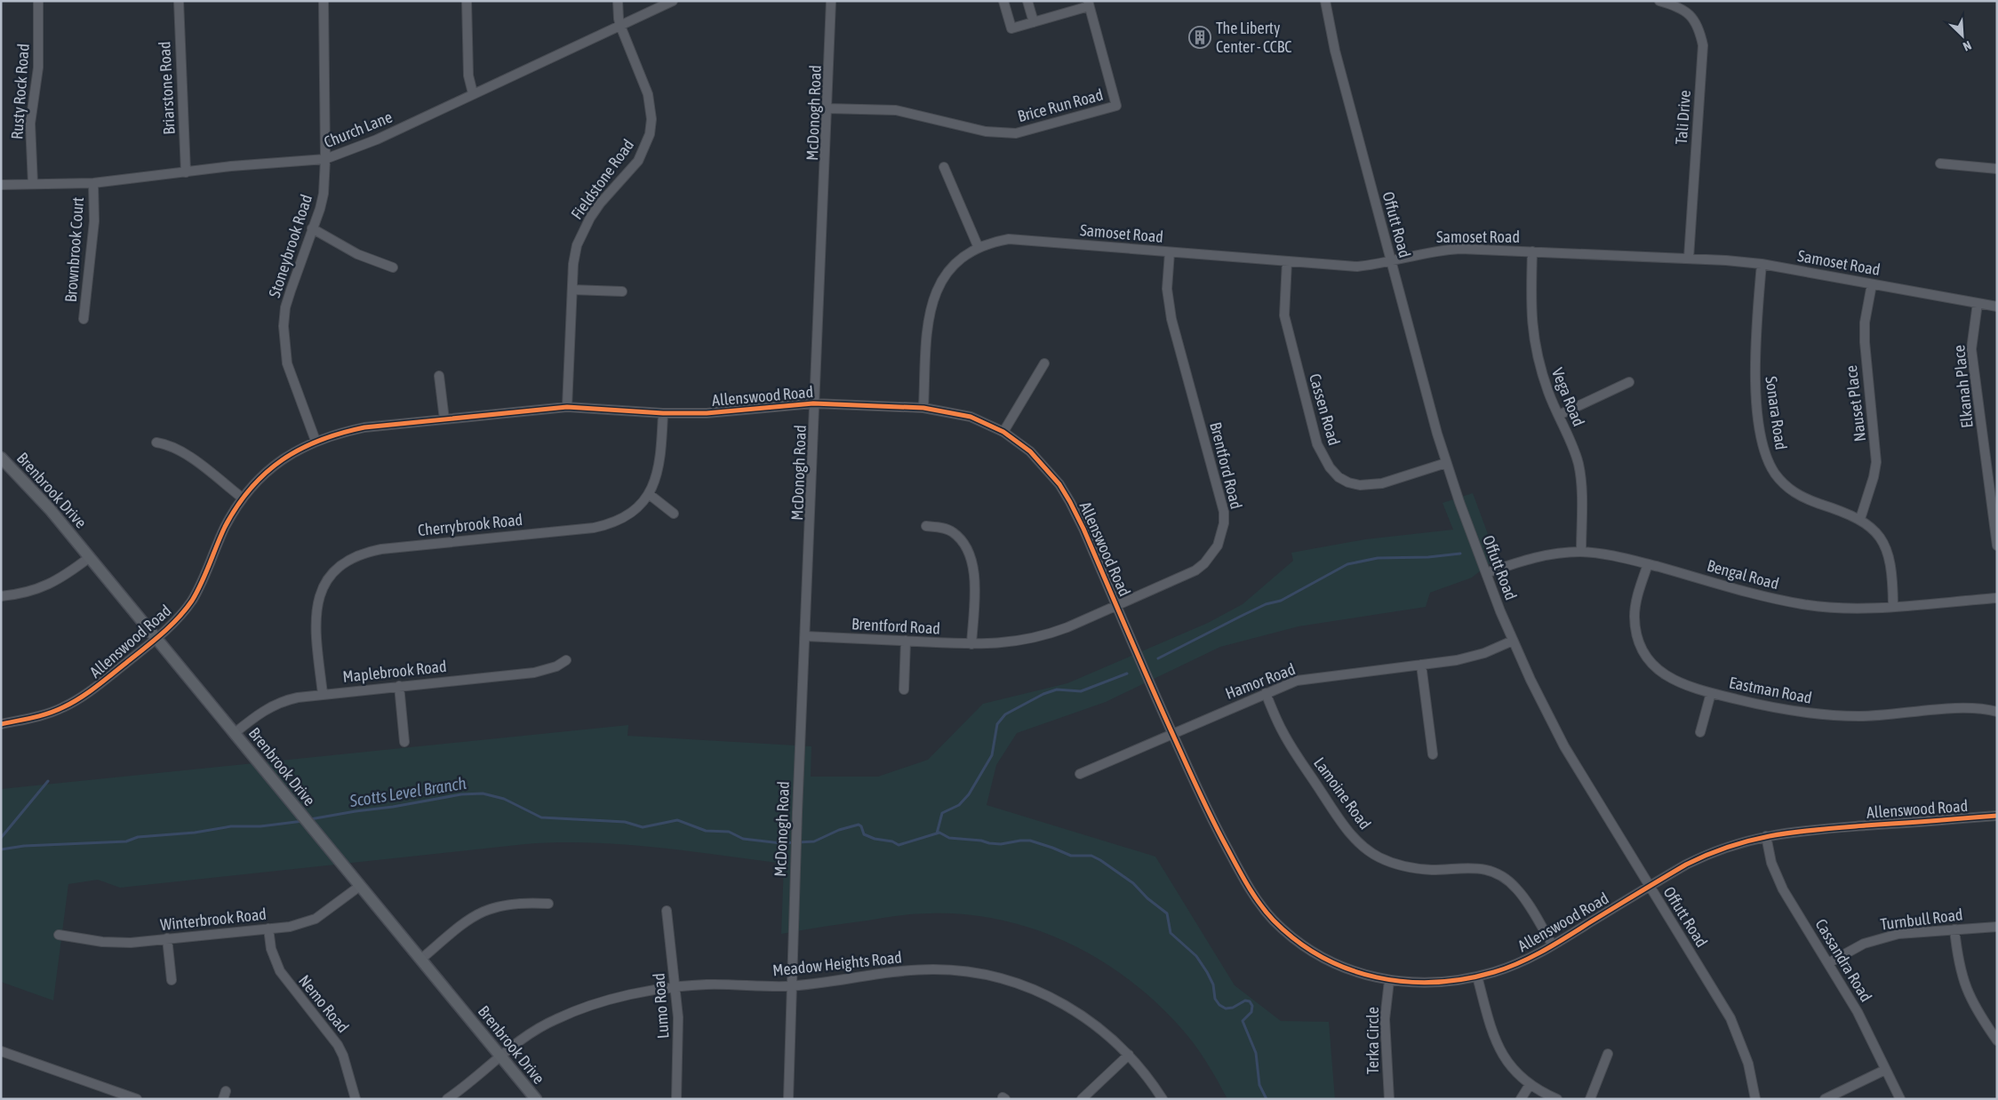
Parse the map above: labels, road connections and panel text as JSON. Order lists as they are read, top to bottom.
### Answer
{
  "streets": {
    "main road": ["Brenbrook Drive"],
    "street": [
      "Briarstone Road",
      "Rusty Rock Road",
      "Brice Run Road",
      "McDonogh Road",
      "Tali Drive",
      "Church Lane",
      "Fieldstone Road",
      "Offutt Road",
      "Samoset Road",
      "Stoneybrook Road",
      "Brownbrook Court",
      "Elkanah Place",
      "Allenswood Road",
      "Vega Road",
      "Nauset Place",
      "Cassen Road",
      "Sonara Road",
      "Brentford Road",
      "Cherrybrook Road",
      "Bengal Road",
      "Maplebrook Road",
      "Hamor Road",
      "Eastman Road",
      "Lamoine Road",
      "Winterbrook Road",
      "Turnbull Road",
      "Cassandra Road",
      "Meadow Heights Road",
      "Nemo Road",
      "Lumo Road",
      "Terka Circle"
    ]
  },
  "crossings": [
    ["Briarstone Road", "Church Lane"],
    ["Rusty Rock Road", "Church Lane"],
    ["Brice Run Road", "McDonogh Road"],
    ["McDonogh Road", "Allenswood Road"],
    ["McDonogh Road", "Brentford Road"],
    ["McDonogh Road", "Meadow Heights Road"],
    ["Tali Drive", "Samoset Road"],
    ["Church Lane", "Fieldstone Road"],
    ["Church Lane", "Stoneybrook Road"],
    ["Church Lane", "Brownbrook Court"],
    ["Fieldstone Road", "Allenswood Road"],
    ["Offutt Road", "Samoset Road"],
    ["Offutt Road", "Allenswood Road"],
    ["Offutt Road", "Cassen Road"],
    ["Offutt Road", "Bengal Road"],
    ["Offutt Road", "Hamor Road"],
    ["Samoset Road", "Elkanah Place"],
    ["Samoset Road", "Allenswood Road"],
    ["Samoset Road", "Vega Road"],
    ["Samoset Road", "Nauset Place"],
    ["Samoset Road", "Cassen Road"],
    ["Samoset Road", "Sonara Road"],
    ["Samoset Road", "Brentford Road"],
    ["Stoneybrook Road", "Allenswood Road"],
    ["Allenswood Road", "Brentford Road"],
    ["Allenswood Road", "Brenbrook Drive"],
    ["Allenswood Road", "Cherrybrook Road"],
    ["Allenswood Road", "Hamor Road"],
    ["Allenswood Road", "Lamoine Road"],
    ["Allenswood Road", "Cassandra Road"],
    ["Allenswood Road", "Terka Circle"],
    ["Vega Road", "Bengal Road"],
    ["Nauset Place", "Sonara Road"],
    ["Sonara Road", "Bengal Road"],
    ["Brenbrook Drive", "Maplebrook Road"],
    ["Brenbrook Drive", "Winterbrook Road"],
    ["Brenbrook Drive", "Meadow Heights Road"],
    ["Cherrybrook Road", "Maplebrook Road"],
    ["Bengal Road", "Eastman Road"],
    ["Hamor Road", "Lamoine Road"],
    ["Winterbrook Road", "Nemo Road"],
    ["Turnbull Road", "Cassandra Road"],
    ["Meadow Heights Road", "Lumo Road"]
  ],
  "water": ["Scotts Level Branch"],
  "places": {
    "building": ["The Liberty Center - CCBC"]
  },
  "north": "bottom right"
}
